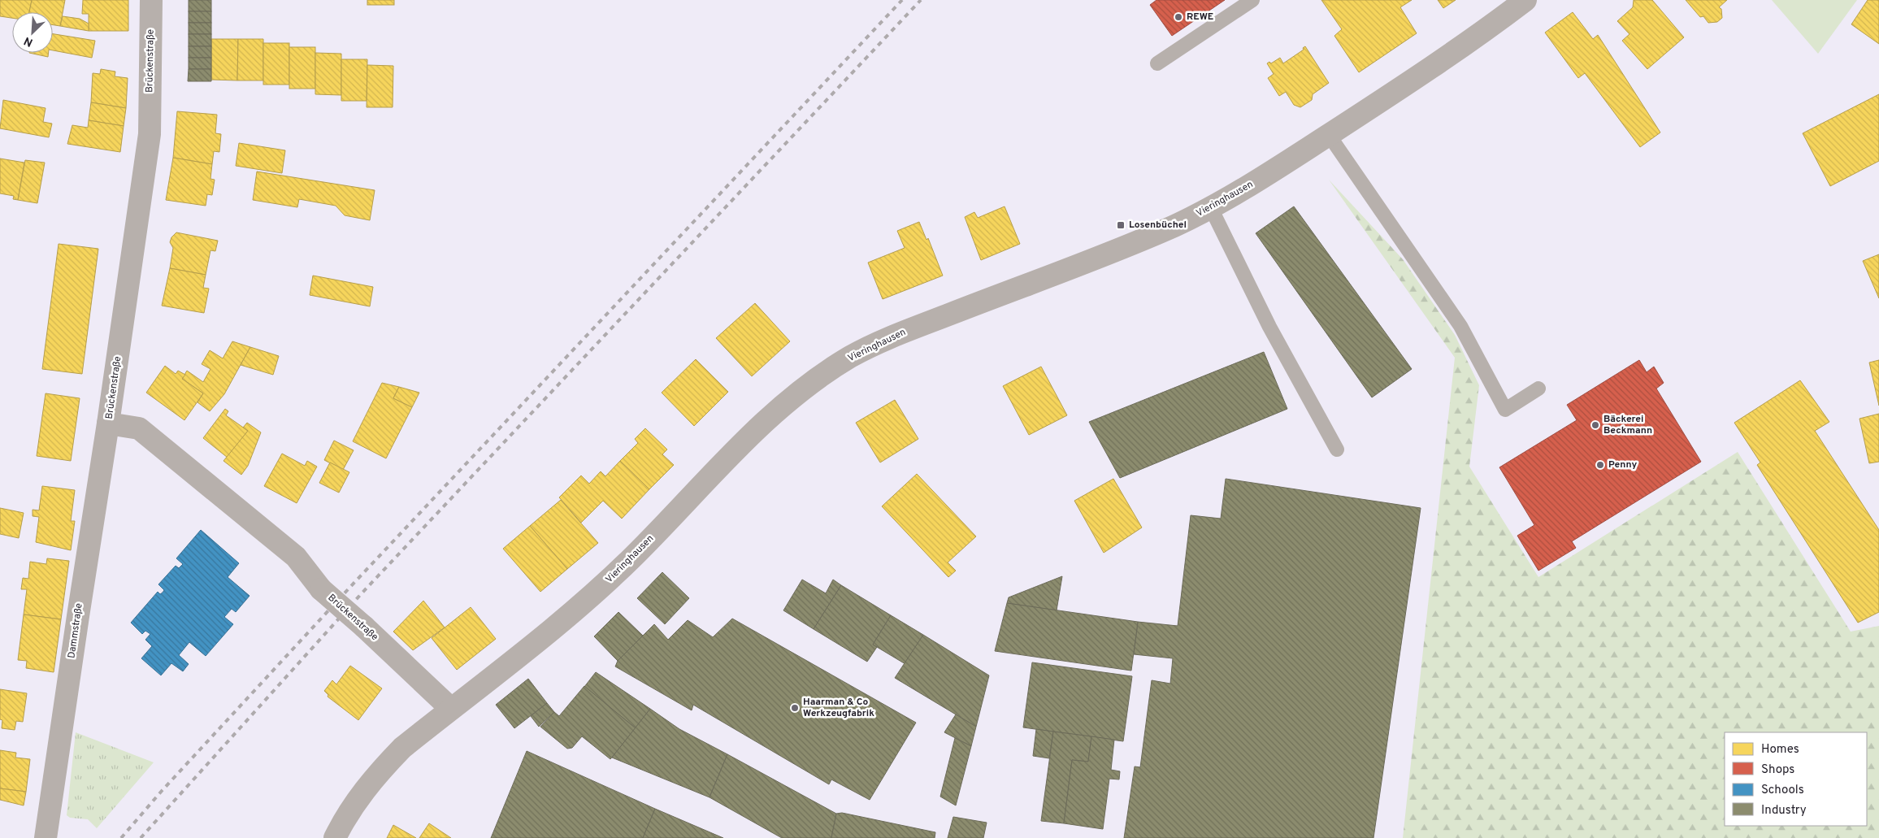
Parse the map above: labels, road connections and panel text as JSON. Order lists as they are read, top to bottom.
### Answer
{
  "streets": {
    "main road": ["Brückenstraße", "Vieringhausen", "Dammstraße"]
  },
  "crossings": [
    ["Brückenstraße", "Vieringhausen"],
    ["Brückenstraße", "Dammstraße"]
  ],
  "places": {
    "other": [
      "REWE",
      "Bäckerei Beckmann",
      "Penny",
      "Haarman & Co Werkzeugfabrik"
    ],
    "transit": ["Losenbüchel"]
  },
  "legend": [
    "Homes",
    "Shops",
    "Schools",
    "Industry"
  ],
  "north": "bottom left"
}
